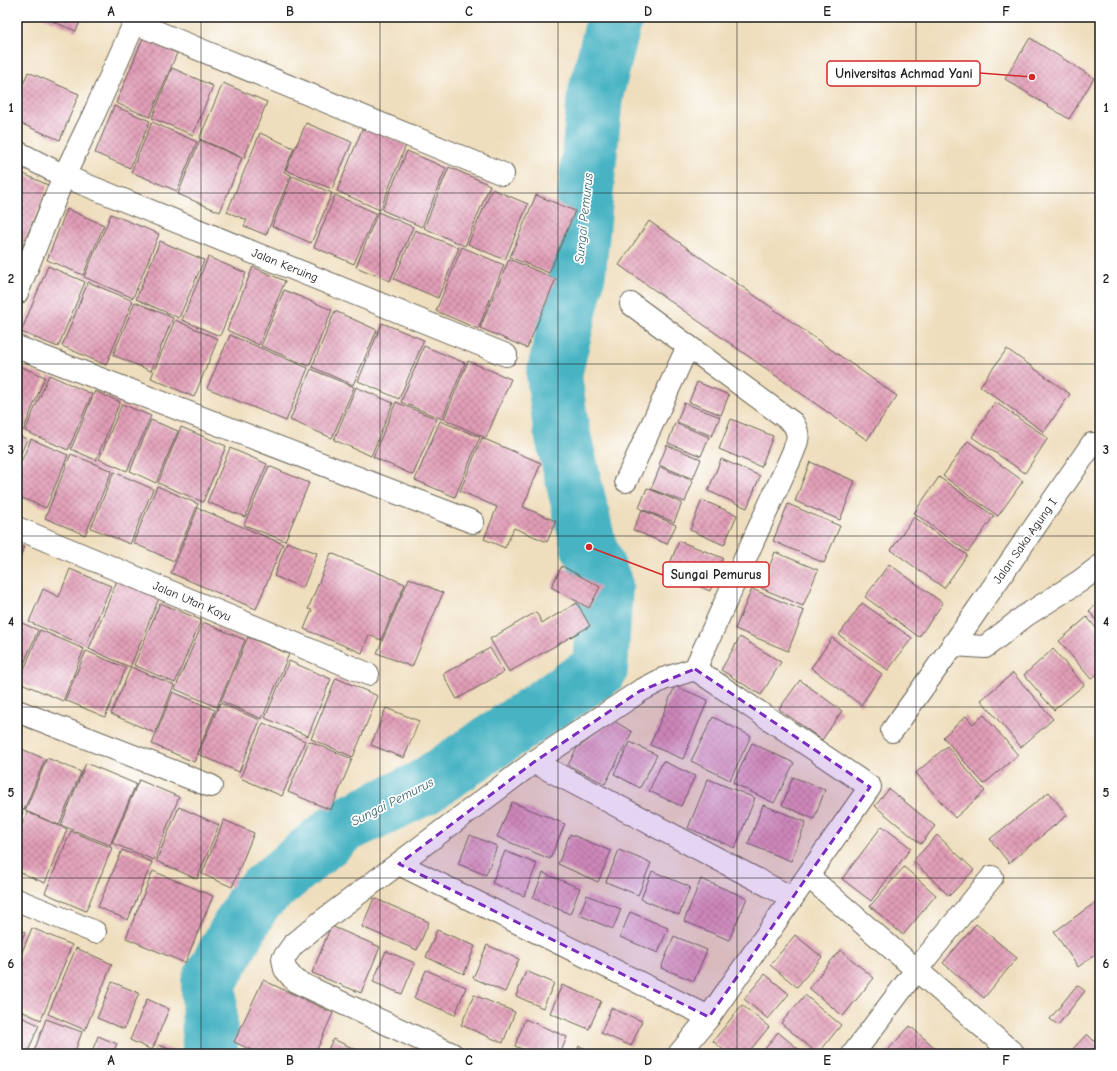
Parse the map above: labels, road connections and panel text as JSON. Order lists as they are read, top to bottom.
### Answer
{
  "streets": {
    "street": ["Jalan Keruing", "Jalan Saka Agung I", "Jalan Utan Kayu"]
  },
  "water": ["Sungai Pemurus"],
  "places": ["Universitas Achmad Yani", "Sungai Pemurus"],
  "grid": {
    "columns": [
      "A",
      "B",
      "C",
      "D",
      "E",
      "F"
    ],
    "rows": [
      "1",
      "2",
      "3",
      "4",
      "5",
      "6"
    ]
  }
}
